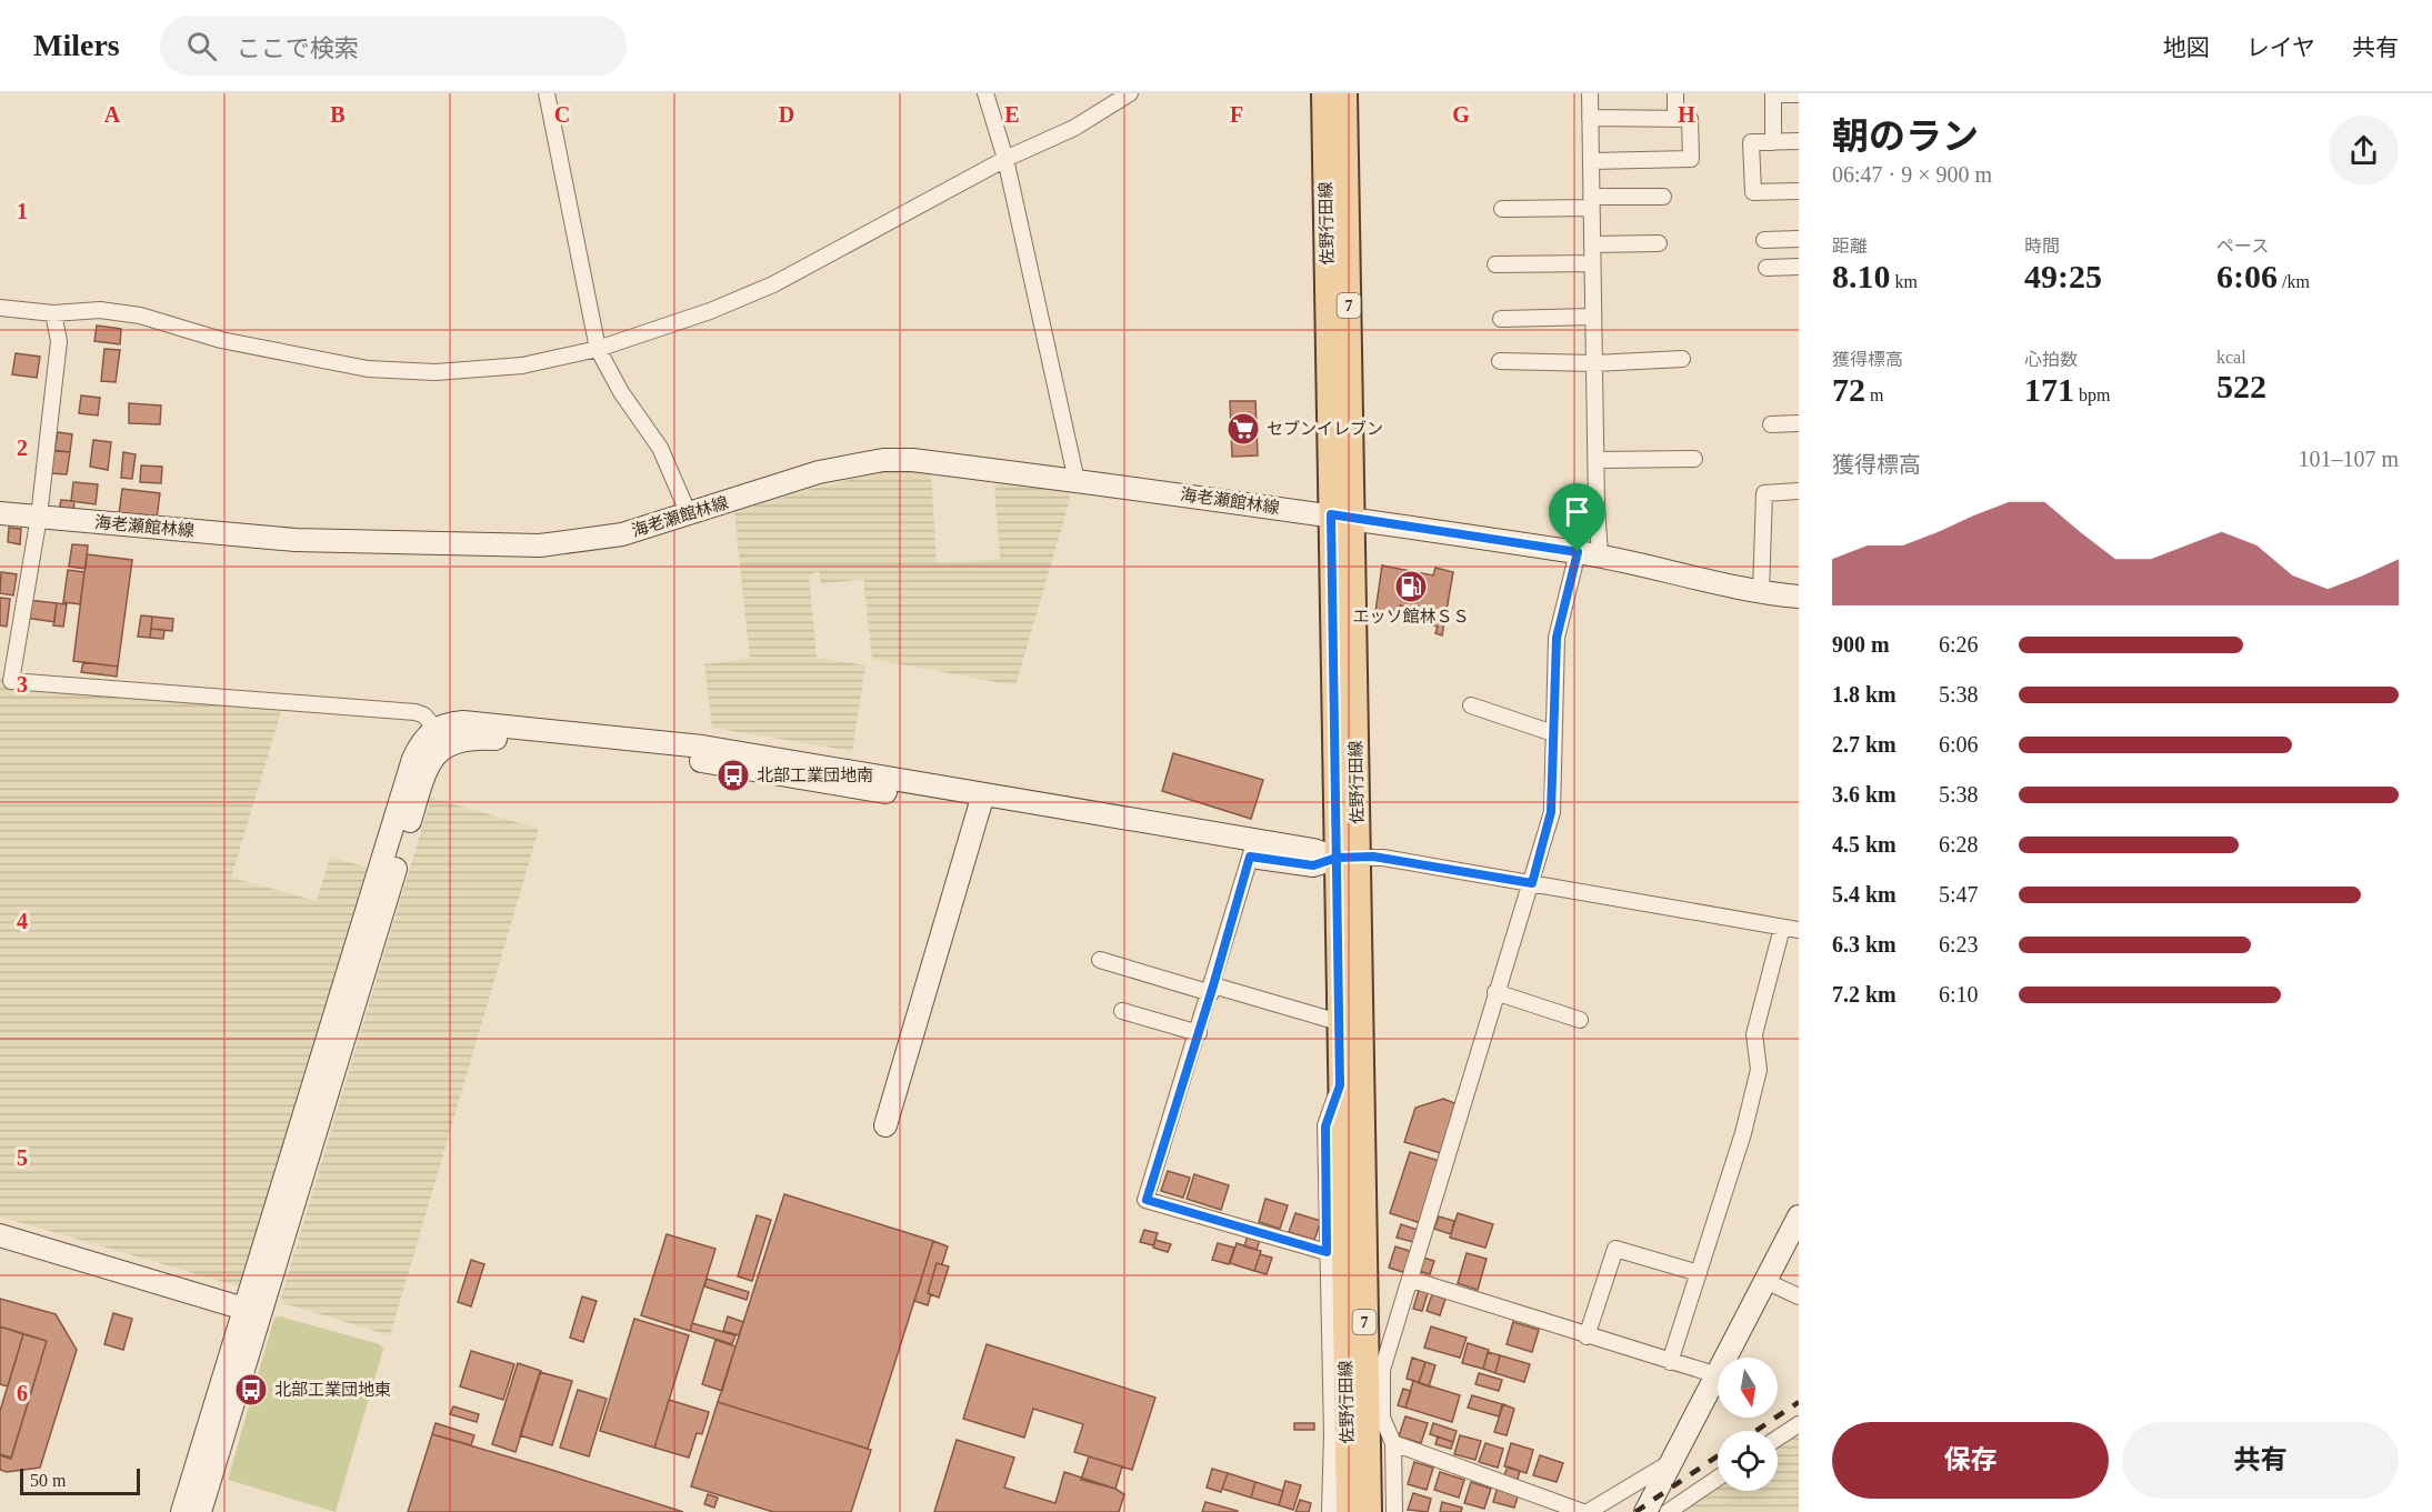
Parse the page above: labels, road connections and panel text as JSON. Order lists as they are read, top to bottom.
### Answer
{
  "streets": {
    "main road": ["佐野行田線", "7"],
    "street": ["海老瀬館林線"]
  },
  "crossings": [
    ["佐野行田線", "海老瀬館林線"]
  ],
  "places": {
    "supermarket": ["セブンイレブン"],
    "fuel station": ["エッソ館林ＳＳ"],
    "bus stop": ["北部工業団地南", "北部工業団地東"]
  },
  "scale_bar": "50 m",
  "north": "bottom",
  "page": {
    "header": "Milers",
    "search": "ここで検索",
    "nav": ["地図", "レイヤ", "共有"],
    "heading": ["朝のラン", "06:47 · 9 × 900 m"],
    "stats": [
      ["距離", "8.10 km"],
      ["時間", "49:25"],
      ["ペース", "6:06 /km"],
      ["獲得標高", "72 m"],
      ["心拍数", "171 bpm"],
      ["kcal", "522"]
    ],
    "chart": ["獲得標高", "101–107 m"],
    "list": [
      {
        "name": "900 m",
        "note": "6:26"
      },
      {
        "name": "1.8 km",
        "note": "5:38"
      },
      {
        "name": "2.7 km",
        "note": "6:06"
      },
      {
        "name": "3.6 km",
        "note": "5:38"
      },
      {
        "name": "4.5 km",
        "note": "6:28"
      },
      {
        "name": "5.4 km",
        "note": "5:47"
      },
      {
        "name": "6.3 km",
        "note": "6:23"
      },
      {
        "name": "7.2 km",
        "note": "6:10"
      }
    ],
    "buttons": ["保存", "共有"],
    "scale": "50 m"
  },
  "grid": {
    "columns": [
      "A",
      "B",
      "C",
      "D",
      "E",
      "F",
      "G",
      "H"
    ],
    "rows": [
      "1",
      "2",
      "3",
      "4",
      "5",
      "6"
    ]
  }
}
